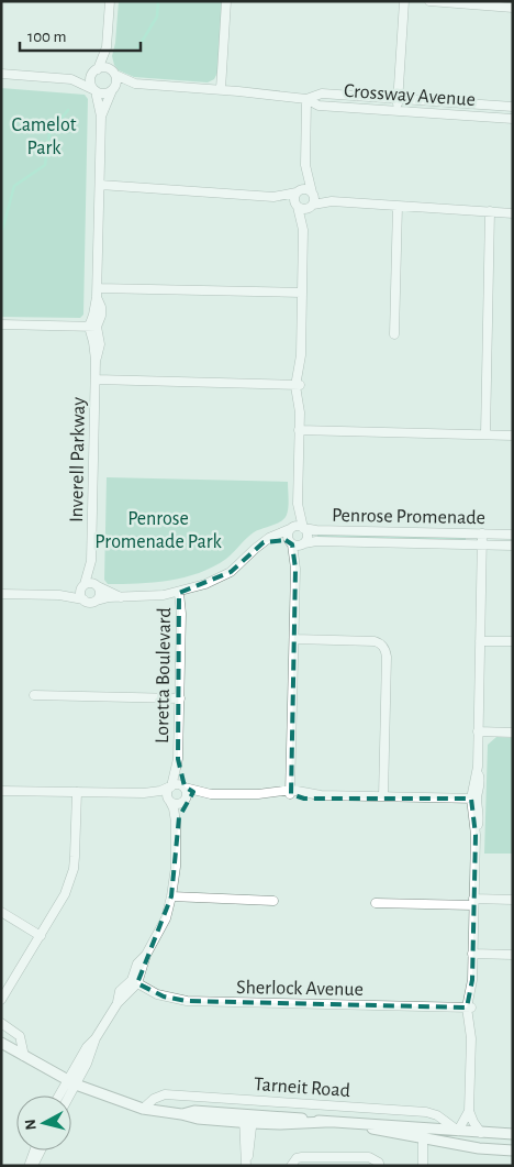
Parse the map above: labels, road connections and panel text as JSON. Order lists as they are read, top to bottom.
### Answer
{
  "streets": {
    "main road": ["Tarneit Road"],
    "street": [
      "Crossway Avenue",
      "Inverell Parkway",
      "Penrose Promenade",
      "Loretta Boulevard",
      "Sherlock Avenue"
    ]
  },
  "crossings": [
    ["Crossway Avenue", "Inverell Parkway"]
  ],
  "parks": ["Camelot Park", "Penrose Promenade Park"],
  "scale_bar": "100 m",
  "north": "left"
}
